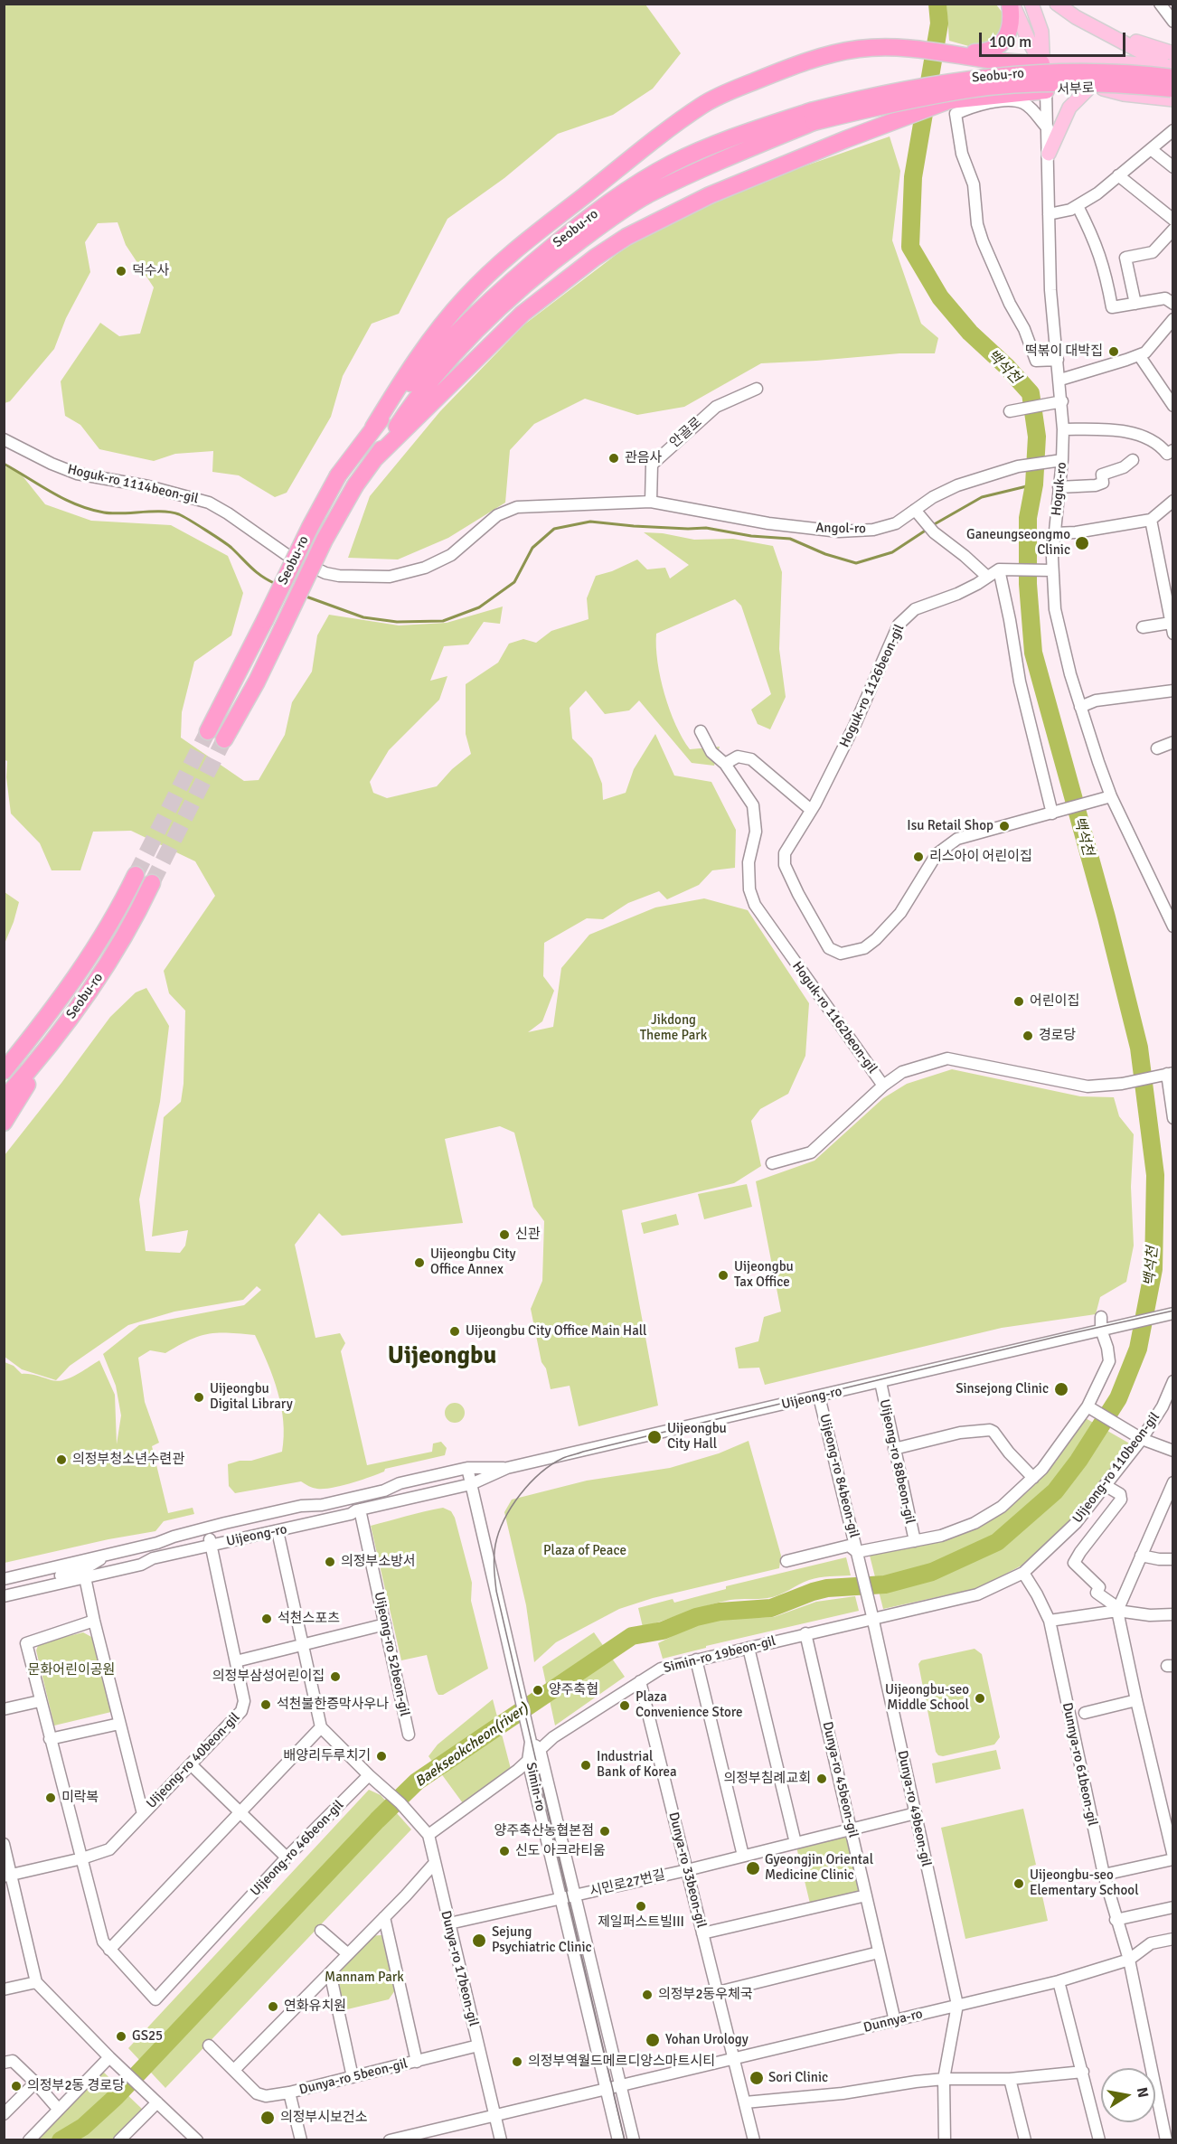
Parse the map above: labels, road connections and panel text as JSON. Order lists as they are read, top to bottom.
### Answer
{
  "streets": {
    "highway": ["Seobu-ro"],
    "main road": ["서부로", "Hoguk-ro"],
    "street": [
      "안골로",
      "Hoguk-ro 1114beon-gil",
      "Angol-ro",
      "Hoguk-ro 1126beon-gil",
      "Hoguk-ro 1162beon-gil",
      "Uijeong-ro",
      "Uijeong-ro 88beon-gil",
      "Uijeong-ro 110beon-gil",
      "Uijeong-ro 84beon-gil",
      "Uijeong-ro 52beon-gil",
      "Simin-ro 19beon-gil",
      "Uijeong-ro 40beon-gil",
      "Dunnya-ro 61beon-gil",
      "Dunya-ro 45beon-gil",
      "Simin-ro",
      "Dunya-ro 49beon-gil",
      "Uijeong-ro 46beon-gil",
      "Dunya-ro 33beon-gil",
      "시민로27번길",
      "Dunya-ro 17beon-gil",
      "Dunnya-ro",
      "Dunya-ro 5beon-gil"
    ]
  },
  "crossings": [
    ["Seobu-ro", "서부로"],
    ["서부로", "Hoguk-ro"],
    ["안골로", "Hoguk-ro 1114beon-gil"],
    ["안골로", "Angol-ro"],
    ["Hoguk-ro 1114beon-gil", "Angol-ro"],
    ["Hoguk-ro", "Angol-ro"],
    ["Uijeong-ro", "Uijeong-ro 88beon-gil"],
    ["Uijeong-ro", "Uijeong-ro 84beon-gil"],
    ["Uijeong-ro", "Uijeong-ro 52beon-gil"],
    ["Uijeong-ro", "Uijeong-ro 40beon-gil"],
    ["Uijeong-ro 110beon-gil", "Uijeong-ro 84beon-gil"],
    ["Uijeong-ro 110beon-gil", "Simin-ro 19beon-gil"],
    ["Uijeong-ro 110beon-gil", "Dunnya-ro 61beon-gil"],
    ["Uijeong-ro 110beon-gil", "Dunya-ro 49beon-gil"],
    ["Uijeong-ro 84beon-gil", "Simin-ro 19beon-gil"],
    ["Uijeong-ro 84beon-gil", "Dunya-ro 49beon-gil"],
    ["Simin-ro 19beon-gil", "Dunya-ro 45beon-gil"],
    ["Simin-ro 19beon-gil", "Simin-ro"],
    ["Simin-ro 19beon-gil", "Dunya-ro 49beon-gil"],
    ["Simin-ro 19beon-gil", "Dunya-ro 33beon-gil"],
    ["Simin-ro 19beon-gil", "Dunya-ro 17beon-gil"],
    ["Uijeong-ro 40beon-gil", "Uijeong-ro 46beon-gil"],
    ["Dunnya-ro 61beon-gil", "Dunnya-ro"],
    ["Dunya-ro 45beon-gil", "시민로27번길"],
    ["Dunya-ro 45beon-gil", "Dunnya-ro"],
    ["Simin-ro", "시민로27번길"],
    ["Simin-ro", "Dunnya-ro"],
    ["Dunya-ro 49beon-gil", "시민로27번길"],
    ["Dunya-ro 49beon-gil", "Dunnya-ro"],
    ["Dunya-ro 33beon-gil", "시민로27번길"],
    ["Dunya-ro 33beon-gil", "Dunnya-ro"],
    ["시민로27번길", "Dunya-ro 17beon-gil"],
    ["Dunya-ro 17beon-gil", "Dunnya-ro"],
    ["Dunya-ro 17beon-gil", "Dunya-ro 5beon-gil"]
  ],
  "districts": ["Uijeongbu"],
  "water": ["백석천", "Baekseokcheon(river)"],
  "parks": [
    "Jikdong Theme Park",
    "Plaza of Peace",
    "문화어린이공원",
    "Mannam Park"
  ],
  "places": [
    "덕수사",
    "떡볶이 대박집",
    "관음사",
    "Ganeungseongmo Clinic",
    "Isu Retail Shop",
    "리스아이 어린이집",
    "어린이집",
    "경로당",
    "신관",
    "Uijeongbu City Office Annex",
    "Uijeongbu Tax Office",
    "Uijeongbu City Office Main Hall",
    "Sinsejong Clinic",
    "Uijeongbu Digital Library",
    "Uijeongbu City Hall",
    "의정부청소년수련관",
    "의정부소방서",
    "석천스포츠",
    "의정부삼성어린이집",
    "양주축협",
    "Uijeongbu-seo Middle School",
    "석천불한증막사우나",
    "Plaza Convenience Store",
    "배양리두루치기",
    "Industrial Bank of Korea",
    "의정부침례교회",
    "미락복",
    "양주축산농협본점",
    "신도 아크라티움",
    "Gyeongjin Oriental Medicine Clinic",
    "Uijeongbu-seo Elementary School",
    "제일퍼스트빌III",
    "Sejung Psychiatric Clinic",
    "의정부2동우체국",
    "연화유치원",
    "GS25",
    "Yohan Urology",
    "의정부역월드메르디앙스마트시티",
    "Sori Clinic",
    "의정부2동 경로당",
    "의정부시보건소"
  ],
  "scale_bar": "100 m",
  "north": "right"
}
